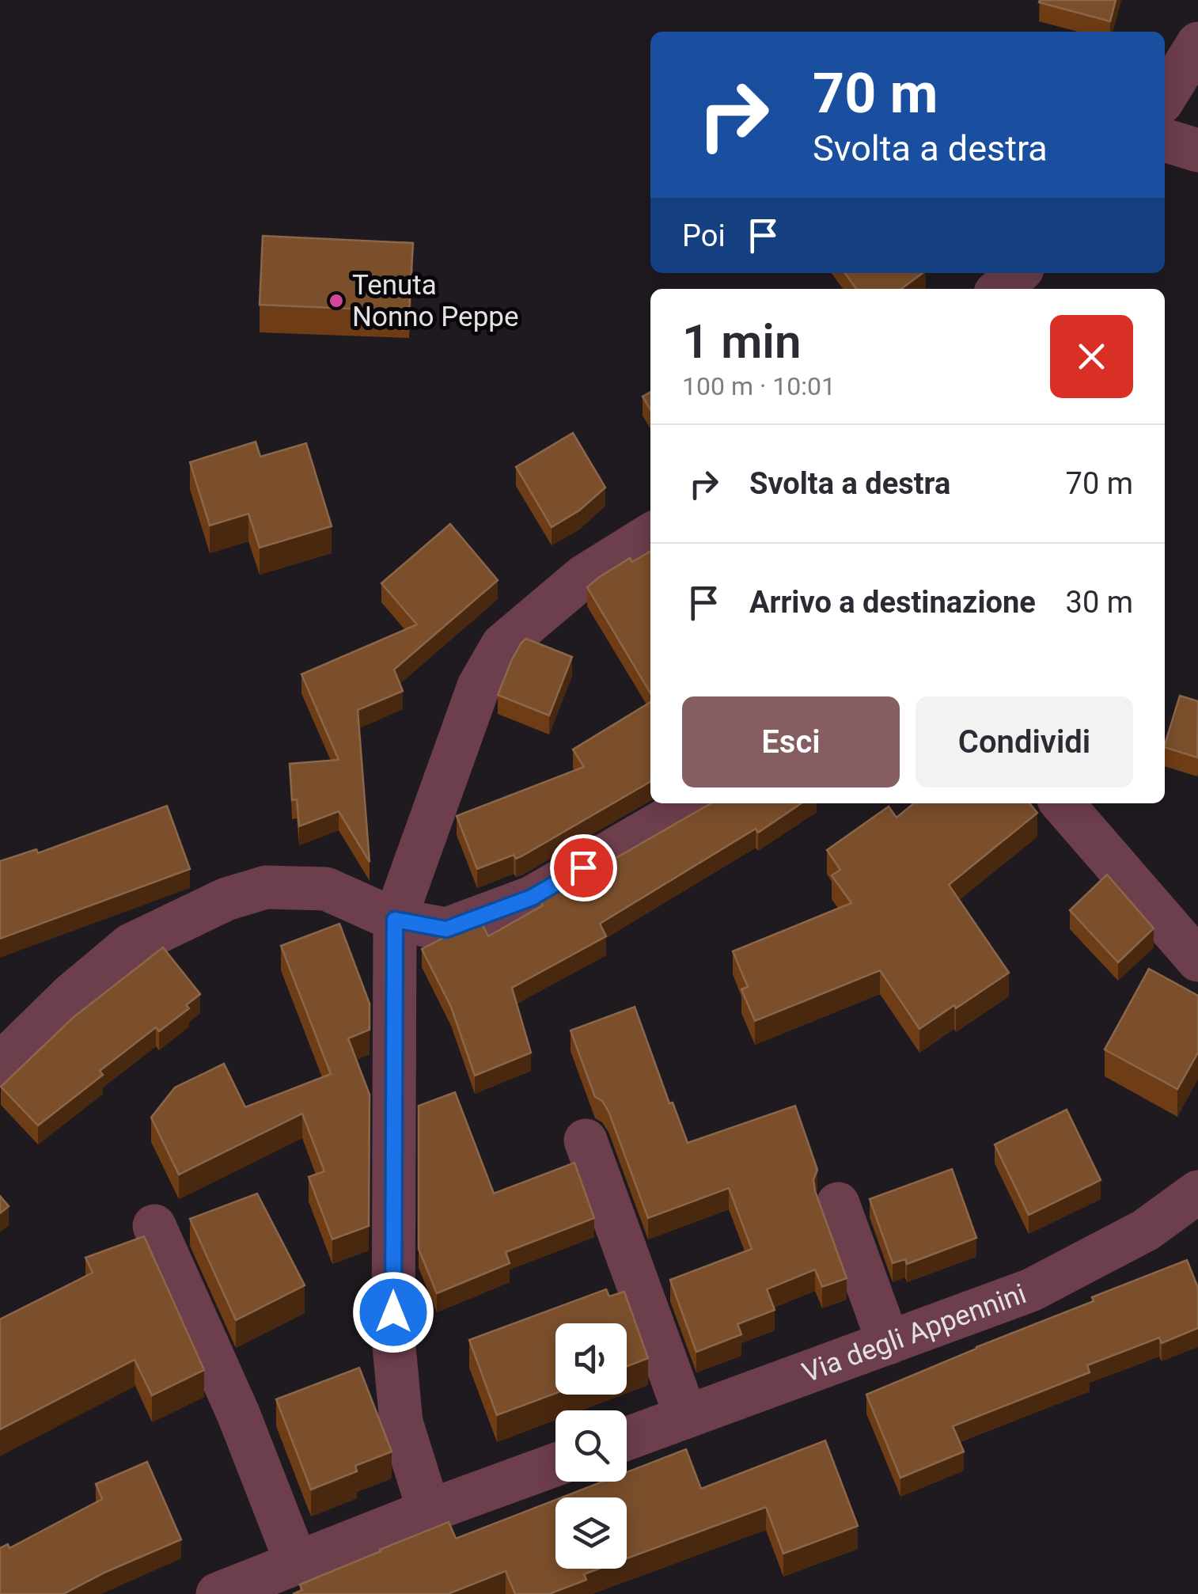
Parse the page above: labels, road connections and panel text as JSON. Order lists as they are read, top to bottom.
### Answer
{
  "streets": {
    "street": ["Via degli Appennini"]
  },
  "places": ["Tenuta Nonno Peppe"],
  "page": {
    "turn": ["70 m", "Svolta a destra"],
    "then": "Poi",
    "heading": ["1 min", "100 m · 10:01"],
    "list": [
      {
        "name": "Svolta a destra",
        "value": "70 m"
      },
      {
        "name": "Arrivo a destinazione",
        "value": "30 m"
      }
    ],
    "buttons": ["Esci", "Condividi"]
  }
}
